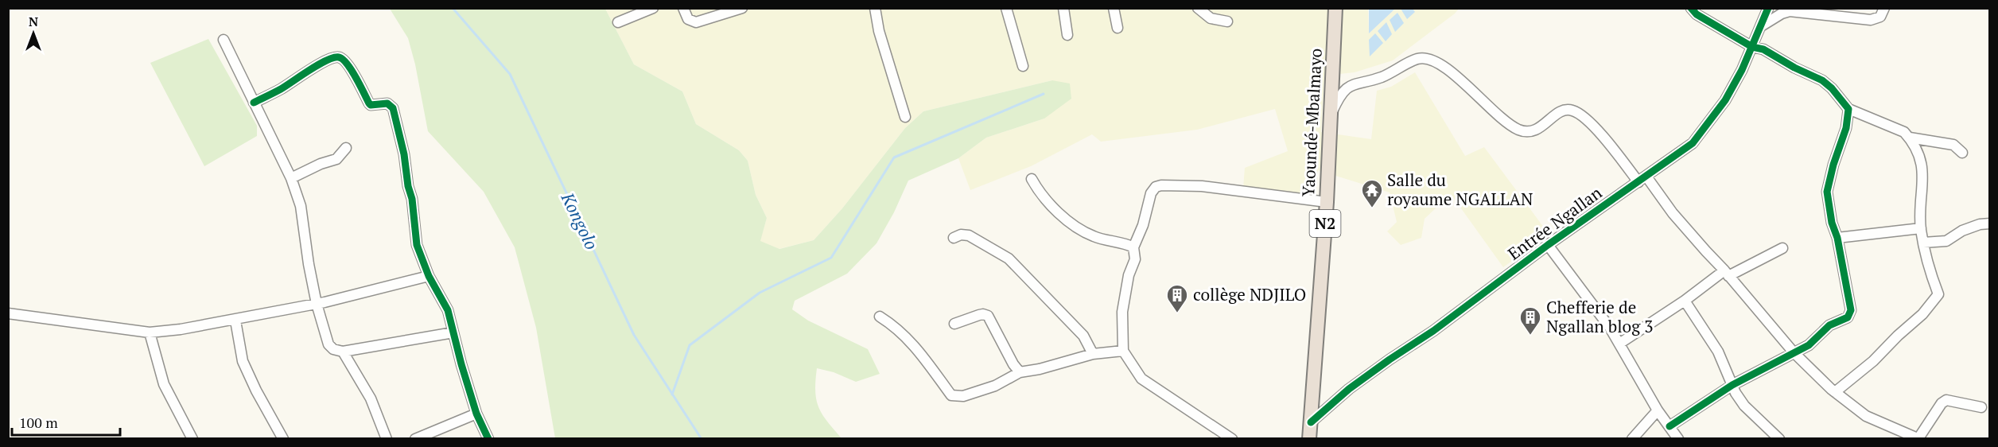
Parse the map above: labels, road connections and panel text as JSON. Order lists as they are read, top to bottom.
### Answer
{
  "streets": {
    "highway": ["Yaoundé-Mbalmayo", "N2"],
    "street": ["Entrée Ngallan"]
  },
  "crossings": [
    ["Yaoundé-Mbalmayo", "Entrée Ngallan"]
  ],
  "water": ["Kongolo"],
  "places": {
    "temple": ["Salle du royaume NGALLAN"],
    "building": ["collège NDJILO", "Chefferie de Ngallan blog 3"]
  },
  "scale_bar": "100 m",
  "north": "top"
}
